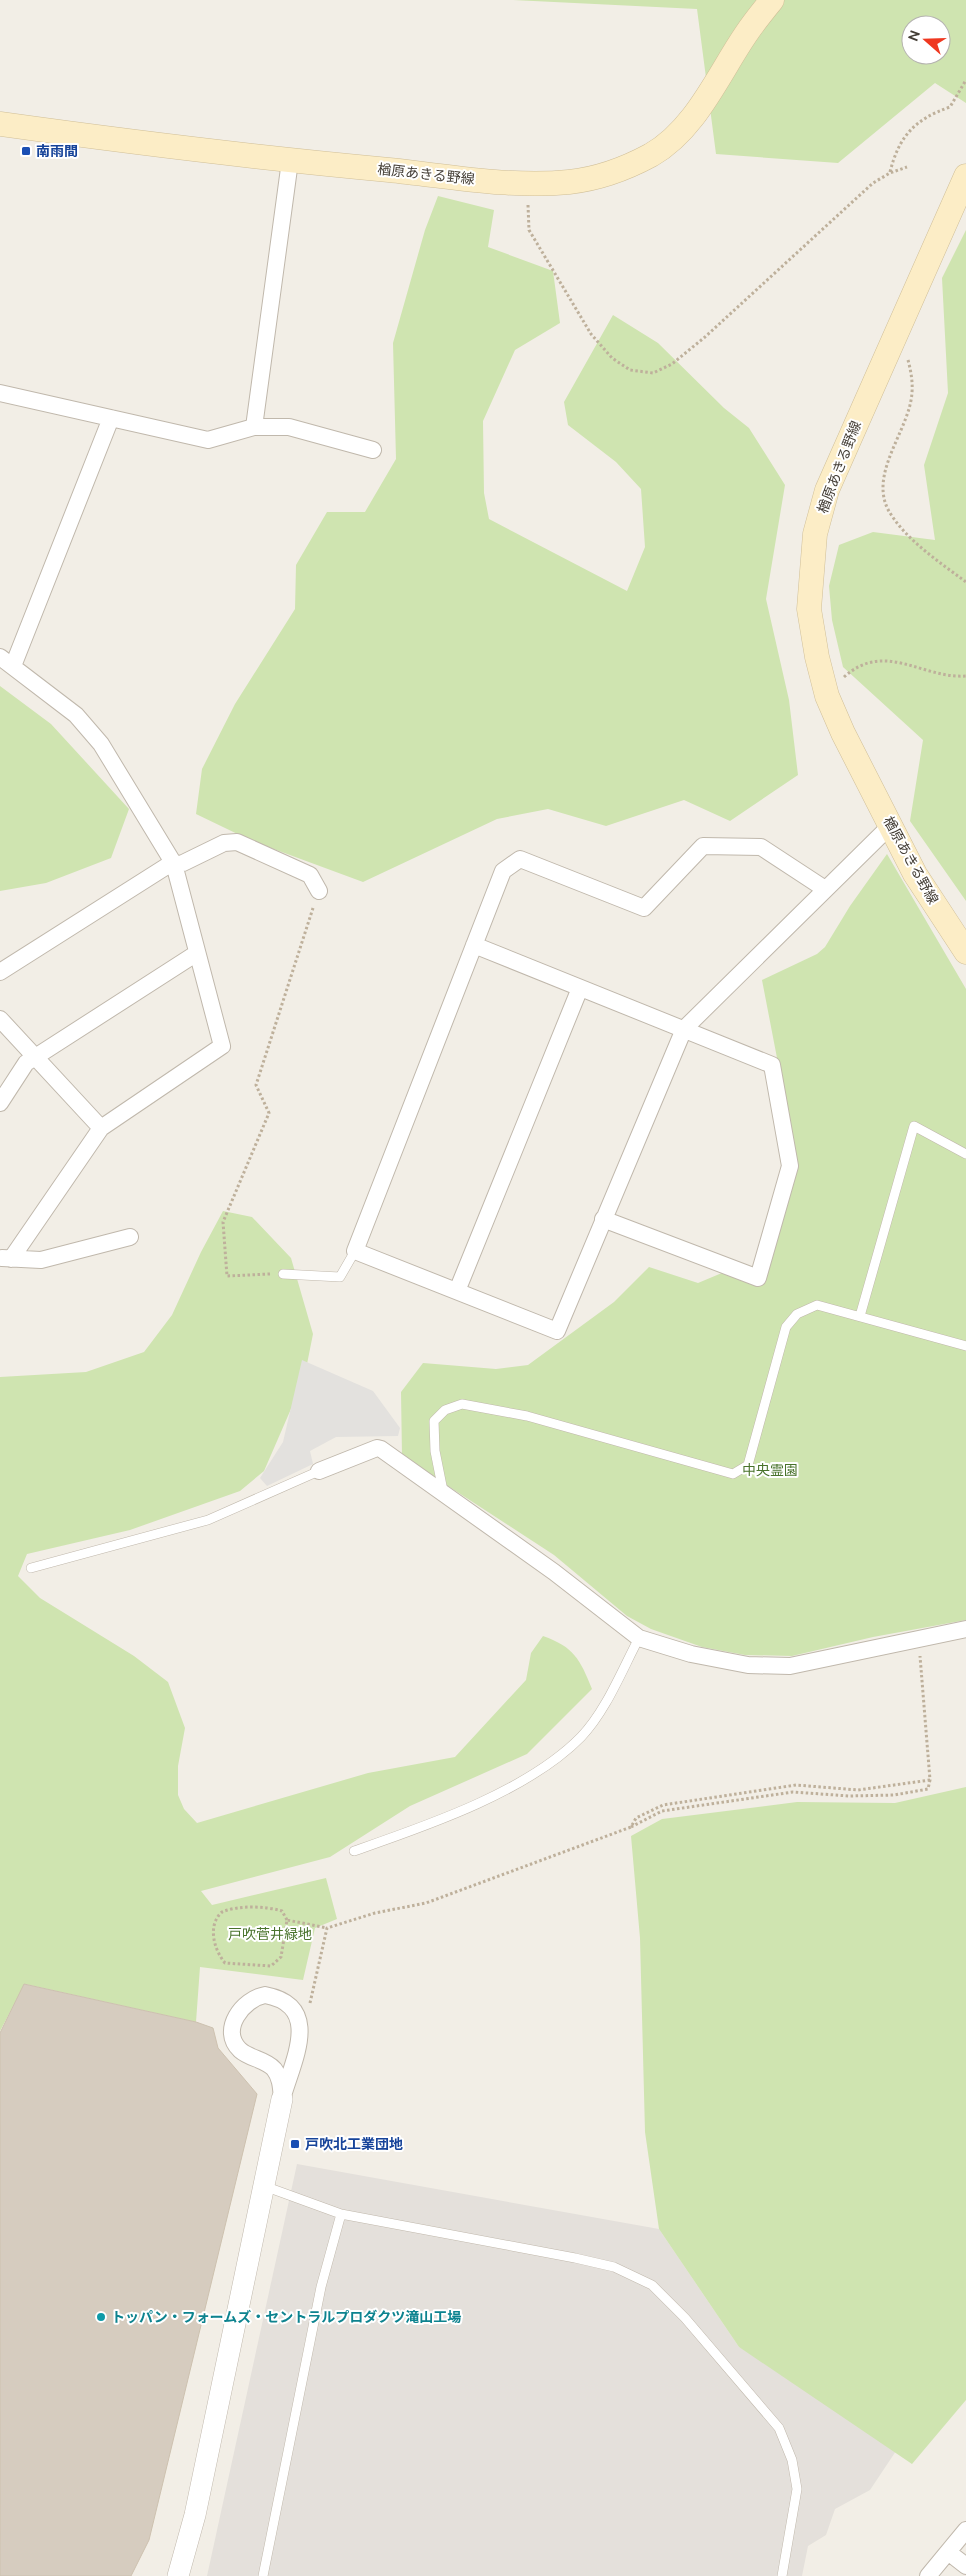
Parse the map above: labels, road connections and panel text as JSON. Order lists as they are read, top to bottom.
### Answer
{
  "streets": {
    "main road": ["楢原あきる野線"]
  },
  "parks": ["中央霊園", "戸吹菅井緑地"],
  "places": {
    "transit": ["南雨間", "戸吹北工業団地"],
    "other": ["トッパン・フォームズ・セントラルプロダクツ滝山工場"]
  },
  "north": "left"
}
